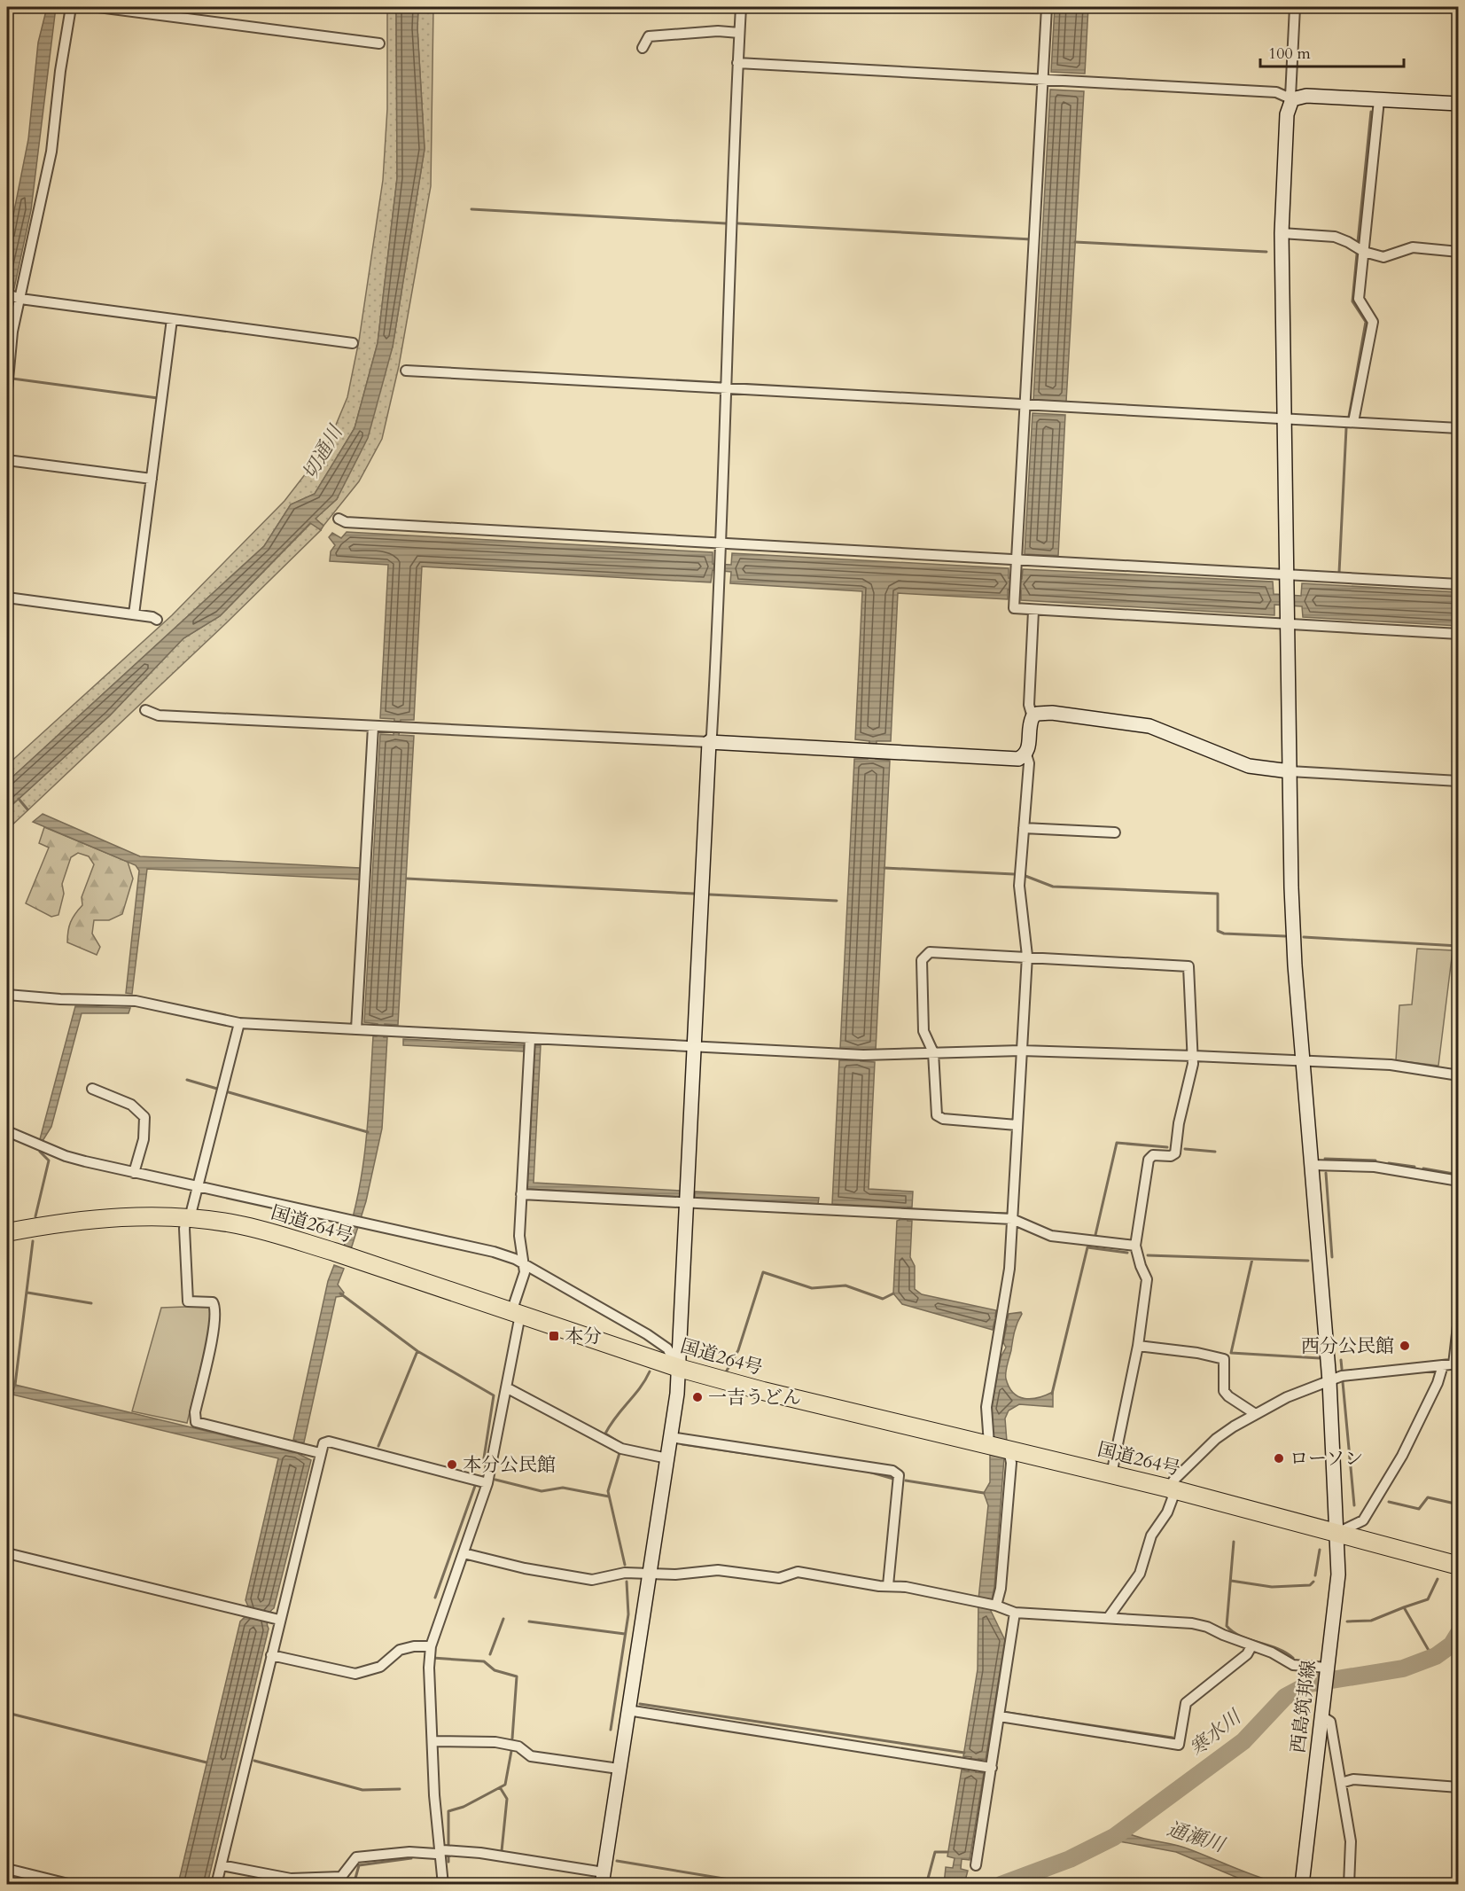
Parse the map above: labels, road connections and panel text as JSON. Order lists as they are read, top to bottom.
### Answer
{
  "streets": {
    "highway": ["国道264号"],
    "street": ["西島筑邦線"]
  },
  "crossings": [
    ["国道264号", "西島筑邦線"]
  ],
  "water": ["切通川", "寒水川", "通瀬川"],
  "places": {
    "transit": ["本分"],
    "other": [
      "西分公民館",
      "一吉うどん",
      "ローソン",
      "本分公民館"
    ]
  },
  "scale_bar": "100 m"
}
